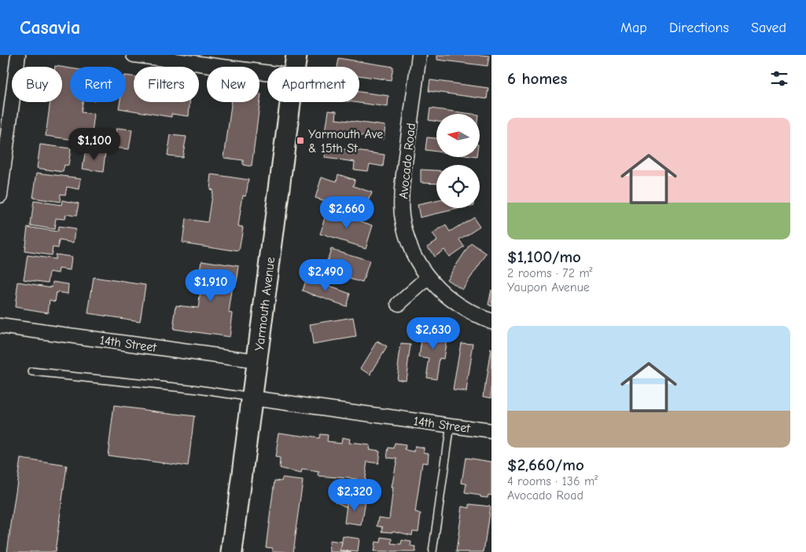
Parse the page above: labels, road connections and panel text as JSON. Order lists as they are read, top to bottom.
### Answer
{
  "streets": {
    "street": ["Avocado Road", "Yarmouth Avenue", "14th Street"]
  },
  "crossings": [
    ["Yarmouth Avenue", "14th Street"]
  ],
  "places": {
    "transit": ["Yarmouth Ave & 15th St"]
  },
  "north": "left",
  "page": {
    "header": "Casavia",
    "nav": ["Map", "Directions", "Saved"],
    "heading": "6 homes",
    "chip": [
      "Buy",
      "Rent",
      "Filters",
      "New",
      "Apartment"
    ],
    "list": [
      {
        "name": "$1,100/mo",
        "note": "2 rooms · 72 m² · Yaupon Avenue"
      },
      {
        "name": "$2,660/mo",
        "note": "4 rooms · 136 m² · Avocado Road"
      }
    ],
    "price": [
      "$1,100",
      "$2,660",
      "$2,490",
      "$1,910",
      "$2,630",
      "$2,320"
    ]
  }
}
